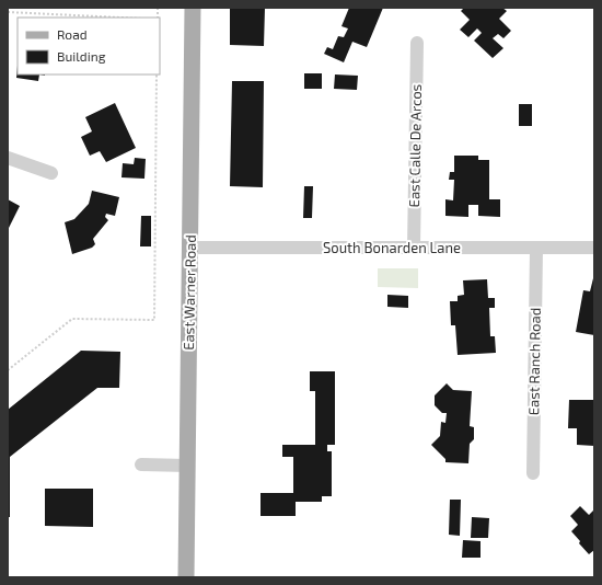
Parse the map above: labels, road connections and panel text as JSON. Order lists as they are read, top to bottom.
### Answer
{
  "streets": {
    "main road": ["East Warner Road"],
    "street": ["East Calle De Arcos", "South Bonarden Lane", "East Ranch Road"]
  },
  "crossings": [
    ["East Calle De Arcos", "South Bonarden Lane"],
    ["South Bonarden Lane", "East Warner Road"],
    ["South Bonarden Lane", "East Ranch Road"]
  ],
  "legend": ["Road", "Building"]
}
